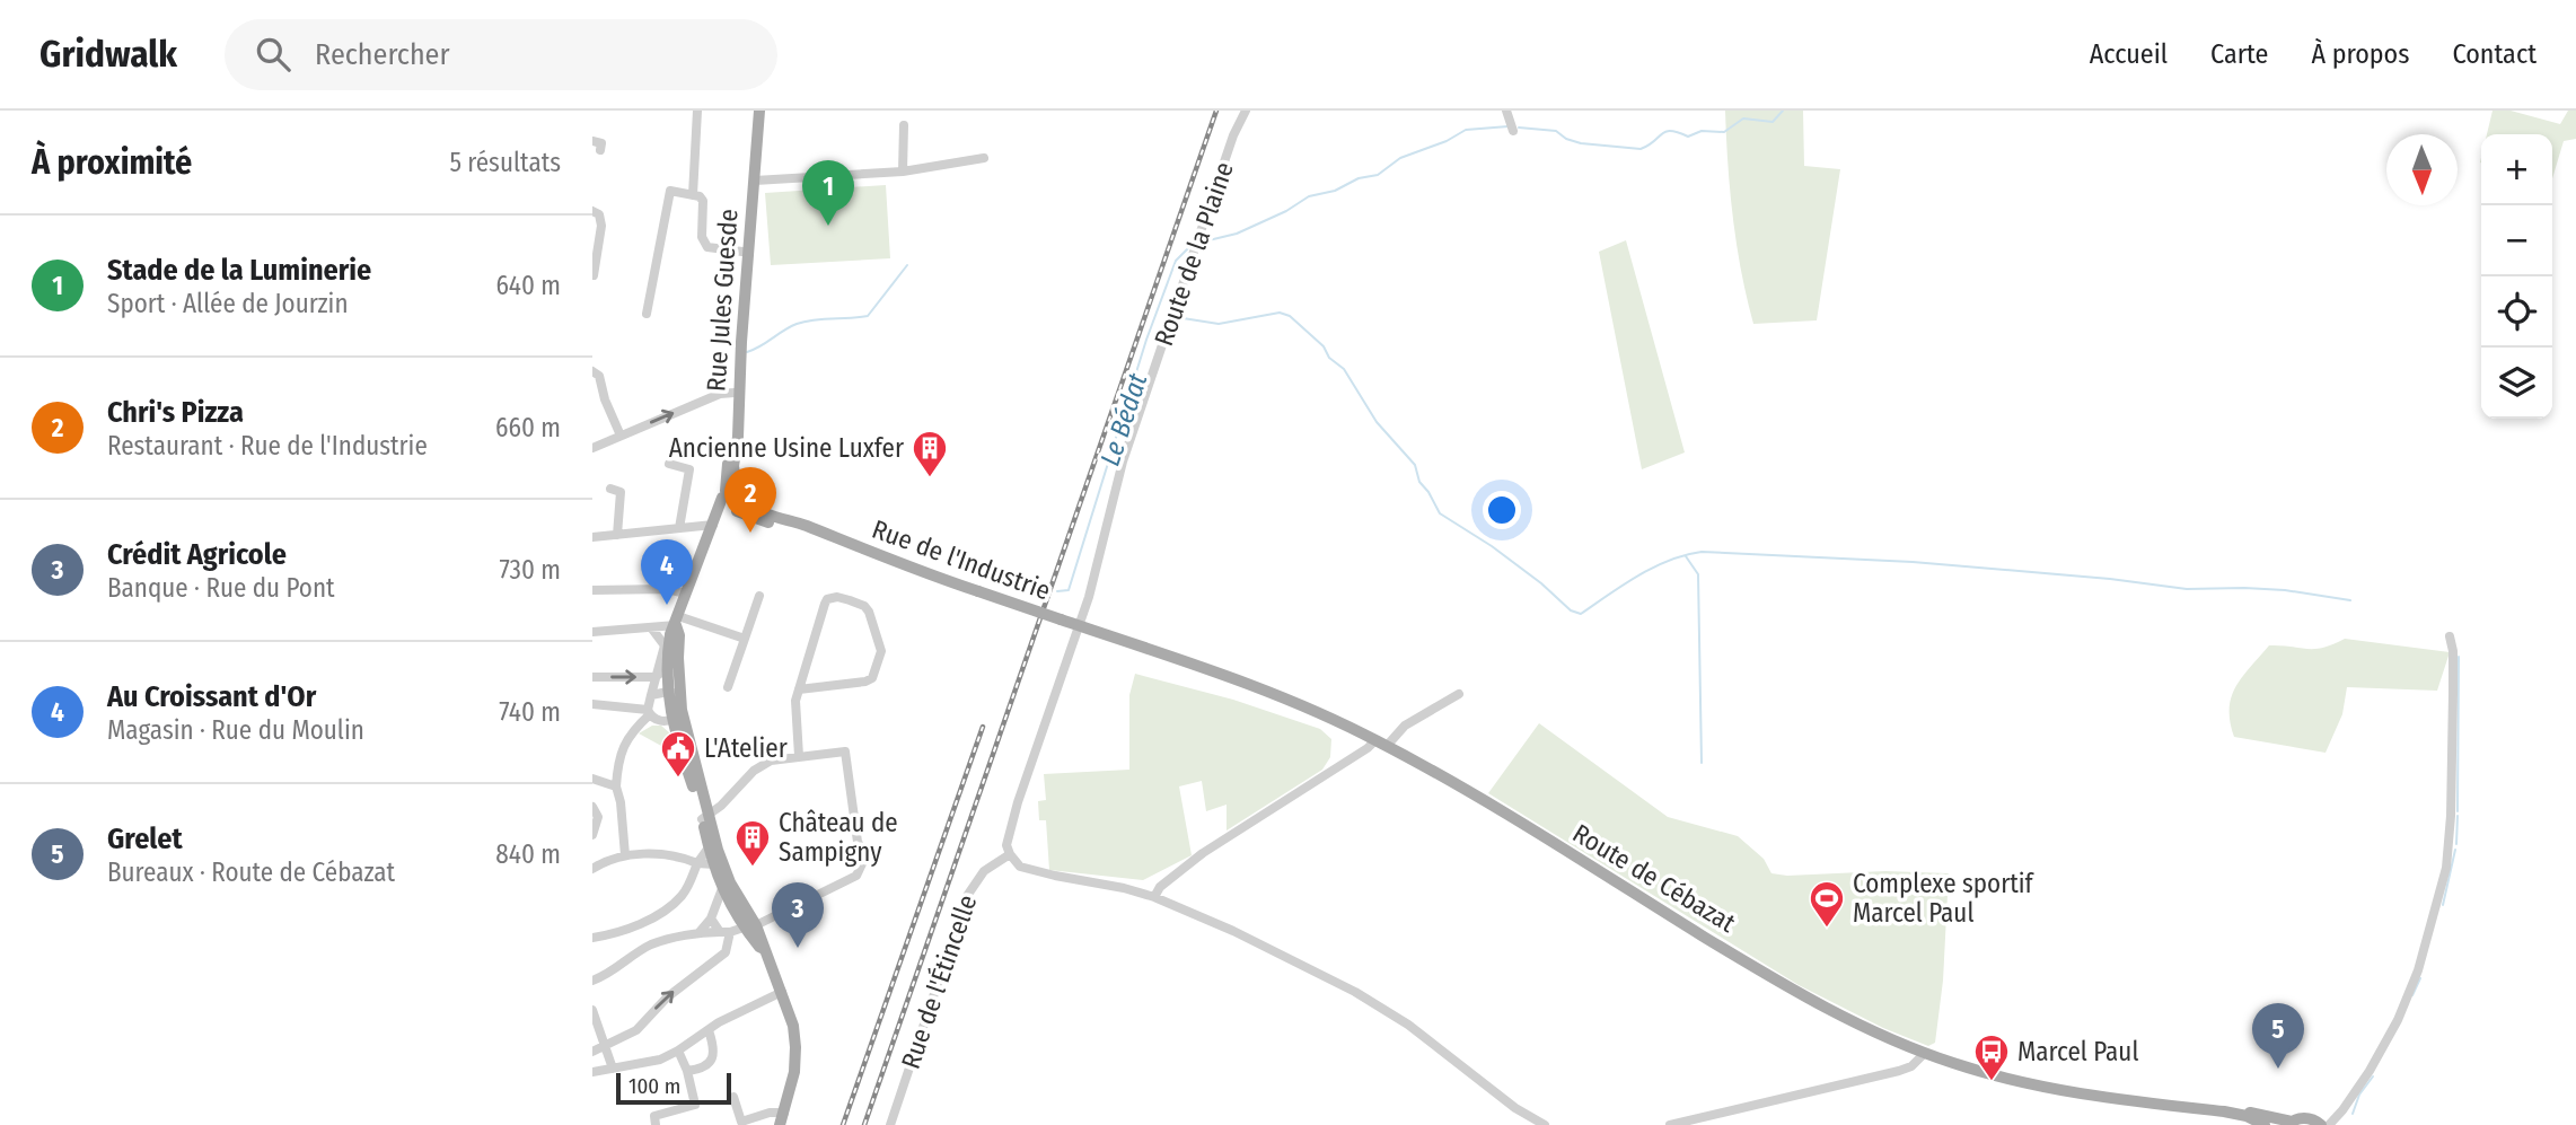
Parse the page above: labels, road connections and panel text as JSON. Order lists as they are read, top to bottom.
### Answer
{
  "streets": {
    "main road": ["Rue Jules Guesde", "Rue de l'Industrie", "Route de Cébazat"],
    "street": ["Route de la Plaine", "Rue de l'Étincelle"]
  },
  "crossings": [
    ["Route de la Plaine", "Rue de l'Industrie"],
    ["Route de la Plaine", "Route de Cébazat"],
    ["Route de la Plaine", "Rue de l'Étincelle"],
    ["Rue Jules Guesde", "Rue de l'Industrie"],
    ["Rue de l'Industrie", "Route de Cébazat"]
  ],
  "water": ["Le Bédat"],
  "places": {
    "building": ["Ancienne Usine Luxfer", "Château de Sampigny"],
    "public building": ["L'Atelier"],
    "sports": ["Complexe sportif Marcel Paul"],
    "bus stop": ["Marcel Paul"]
  },
  "scale_bar": "100 m",
  "north": "bottom",
  "page": {
    "header": "Gridwalk",
    "search": "Rechercher",
    "nav": [
      "Accueil",
      "Carte",
      "À propos",
      "Contact"
    ],
    "heading": ["À proximité", "5 résultats"],
    "map_buttons": ["+", "−"],
    "pins": [
      "1",
      "2",
      "4",
      "3",
      "5"
    ],
    "list": [
      {
        "mark": "1",
        "name": "Stade de la Luminerie",
        "note": "Sport · Allée de Jourzin",
        "value": "640 m"
      },
      {
        "mark": "2",
        "name": "Chri's Pizza",
        "note": "Restaurant · Rue de l'Industrie",
        "value": "660 m"
      },
      {
        "mark": "3",
        "name": "Crédit Agricole",
        "note": "Banque · Rue du Pont",
        "value": "730 m"
      },
      {
        "mark": "4",
        "name": "Au Croissant d'Or",
        "note": "Magasin · Rue du Moulin",
        "value": "740 m"
      },
      {
        "mark": "5",
        "name": "Grelet",
        "note": "Bureaux · Route de Cébazat",
        "value": "840 m"
      }
    ],
    "scale": "100 m"
  }
}
